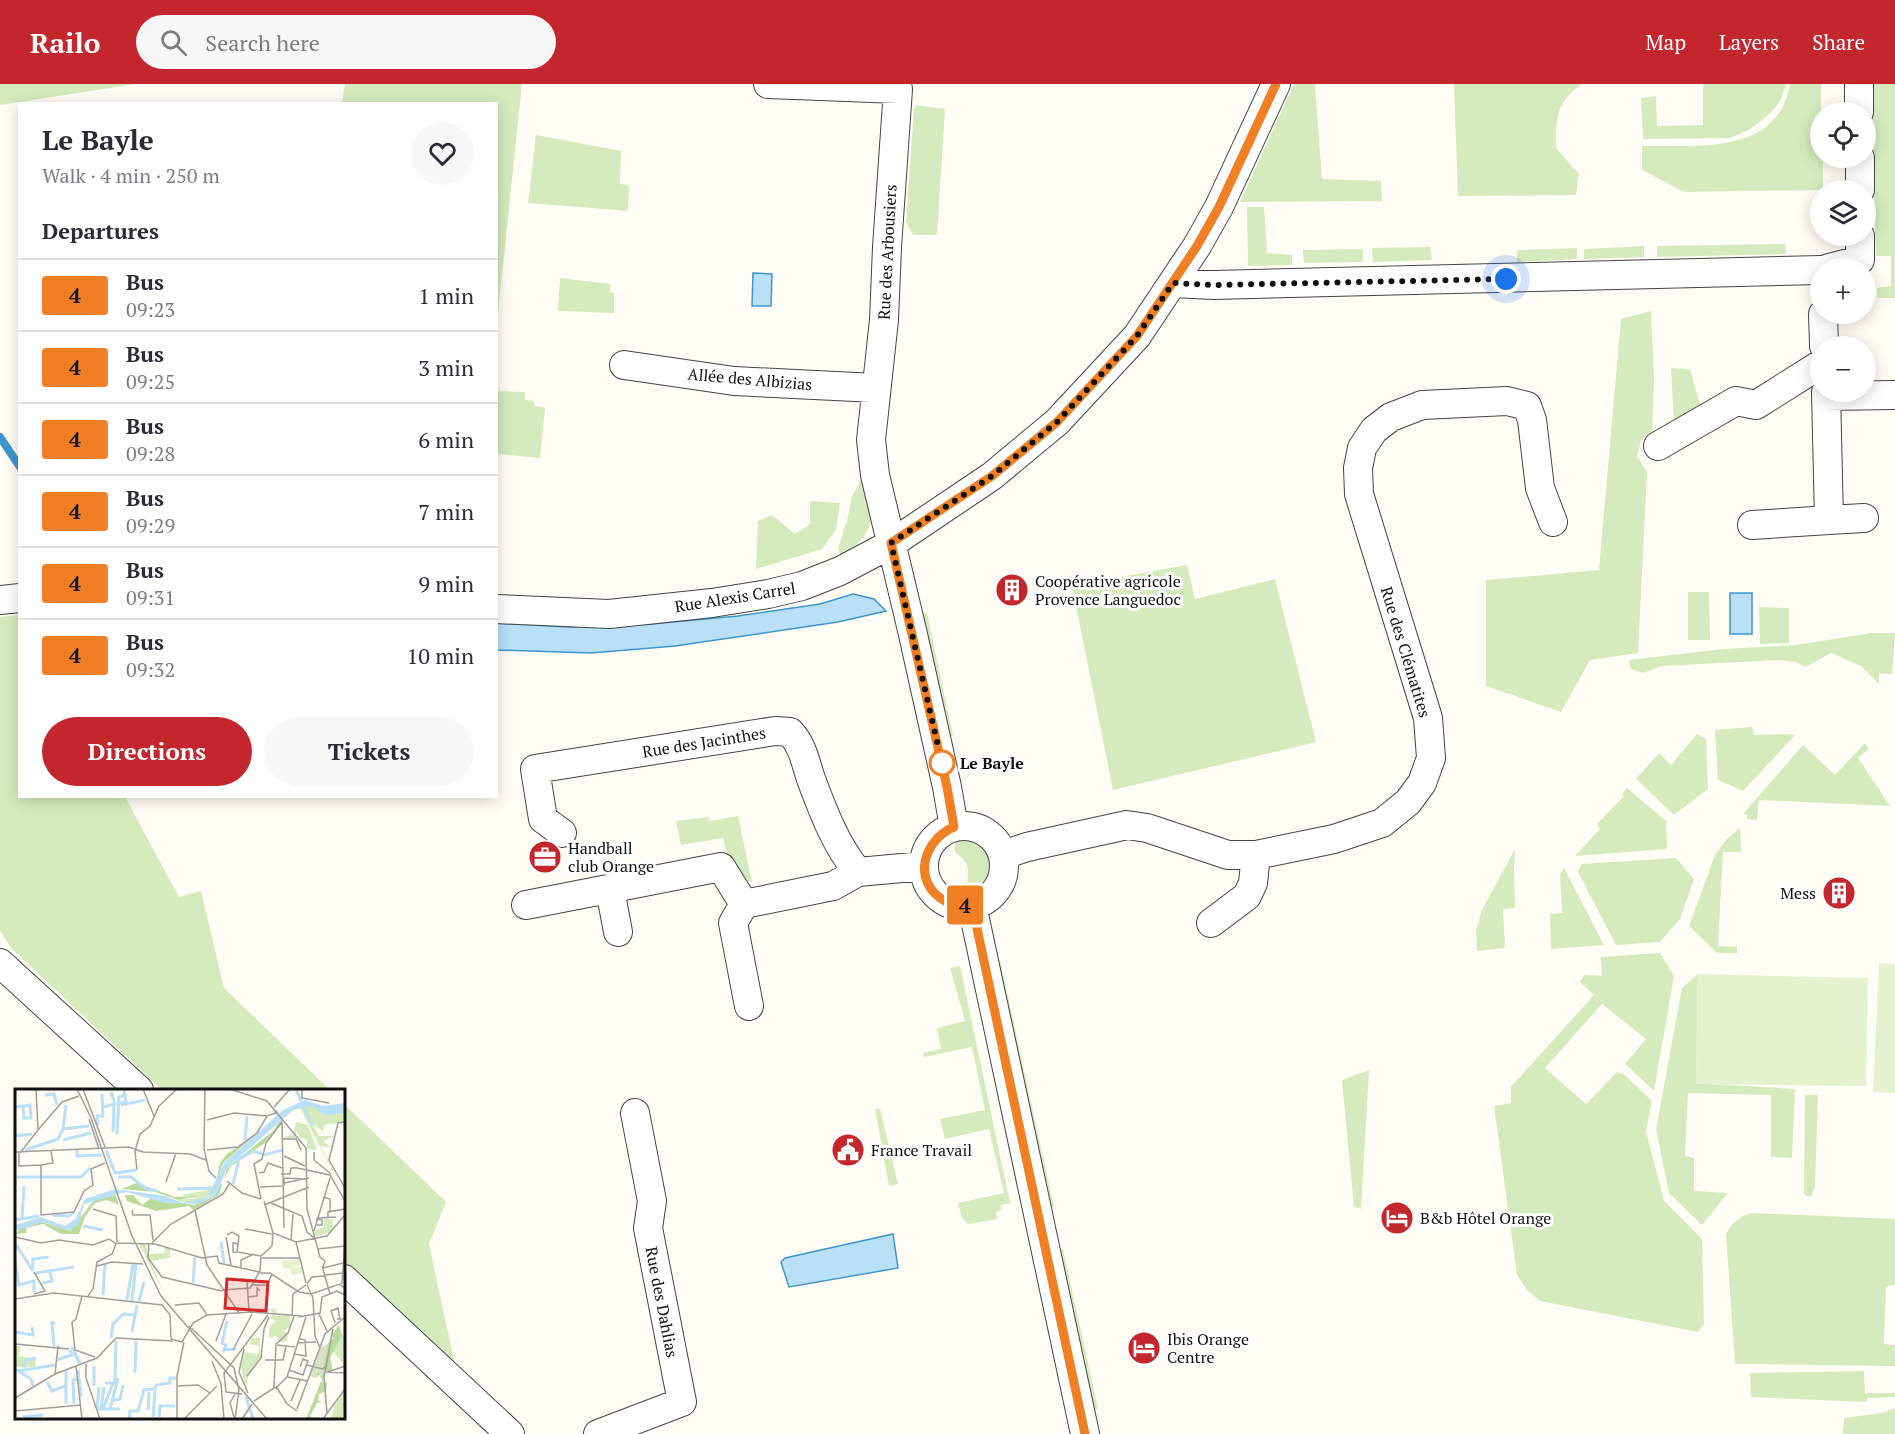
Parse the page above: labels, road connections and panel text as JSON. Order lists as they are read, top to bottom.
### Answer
{
  "streets": {
    "street": [
      "Rue des Arbousiers",
      "Allée des Albizias",
      "Rue Alexis Carrel",
      "Rue des Clématites",
      "Rue des Jacinthes",
      "Rue des Dahlias"
    ]
  },
  "crossings": [
    ["Rue des Arbousiers", "Allée des Albizias"],
    ["Rue des Arbousiers", "Rue Alexis Carrel"],
    ["Rue des Arbousiers", "Rue des Clématites"]
  ],
  "places": {
    "building": ["Coopérative agricole Provence Languedoc", "Mess"],
    "other": ["Le Bayle"],
    "office": ["Handball club Orange"],
    "public building": ["France Travail"],
    "hotel": ["B&b Hôtel Orange", "Ibis Orange Centre"]
  },
  "lines": ["bus line 4"],
  "page": {
    "header": "Railo",
    "search": "Search here",
    "nav": ["Map", "Layers", "Share"],
    "on_map": "4",
    "map_buttons": ["+", "−"],
    "heading": [
      ["Le Bayle", "Walk · 4 min · 250 m"],
      "Departures"
    ],
    "list": [
      {
        "mark": "4",
        "name": "Bus",
        "note": "09:23",
        "value": "1 min"
      },
      {
        "mark": "4",
        "name": "Bus",
        "note": "09:25",
        "value": "3 min"
      },
      {
        "mark": "4",
        "name": "Bus",
        "note": "09:28",
        "value": "6 min"
      },
      {
        "mark": "4",
        "name": "Bus",
        "note": "09:29",
        "value": "7 min"
      },
      {
        "mark": "4",
        "name": "Bus",
        "note": "09:31",
        "value": "9 min"
      },
      {
        "mark": "4",
        "name": "Bus",
        "note": "09:32",
        "value": "10 min"
      }
    ],
    "buttons": ["Directions", "Tickets"]
  }
}
